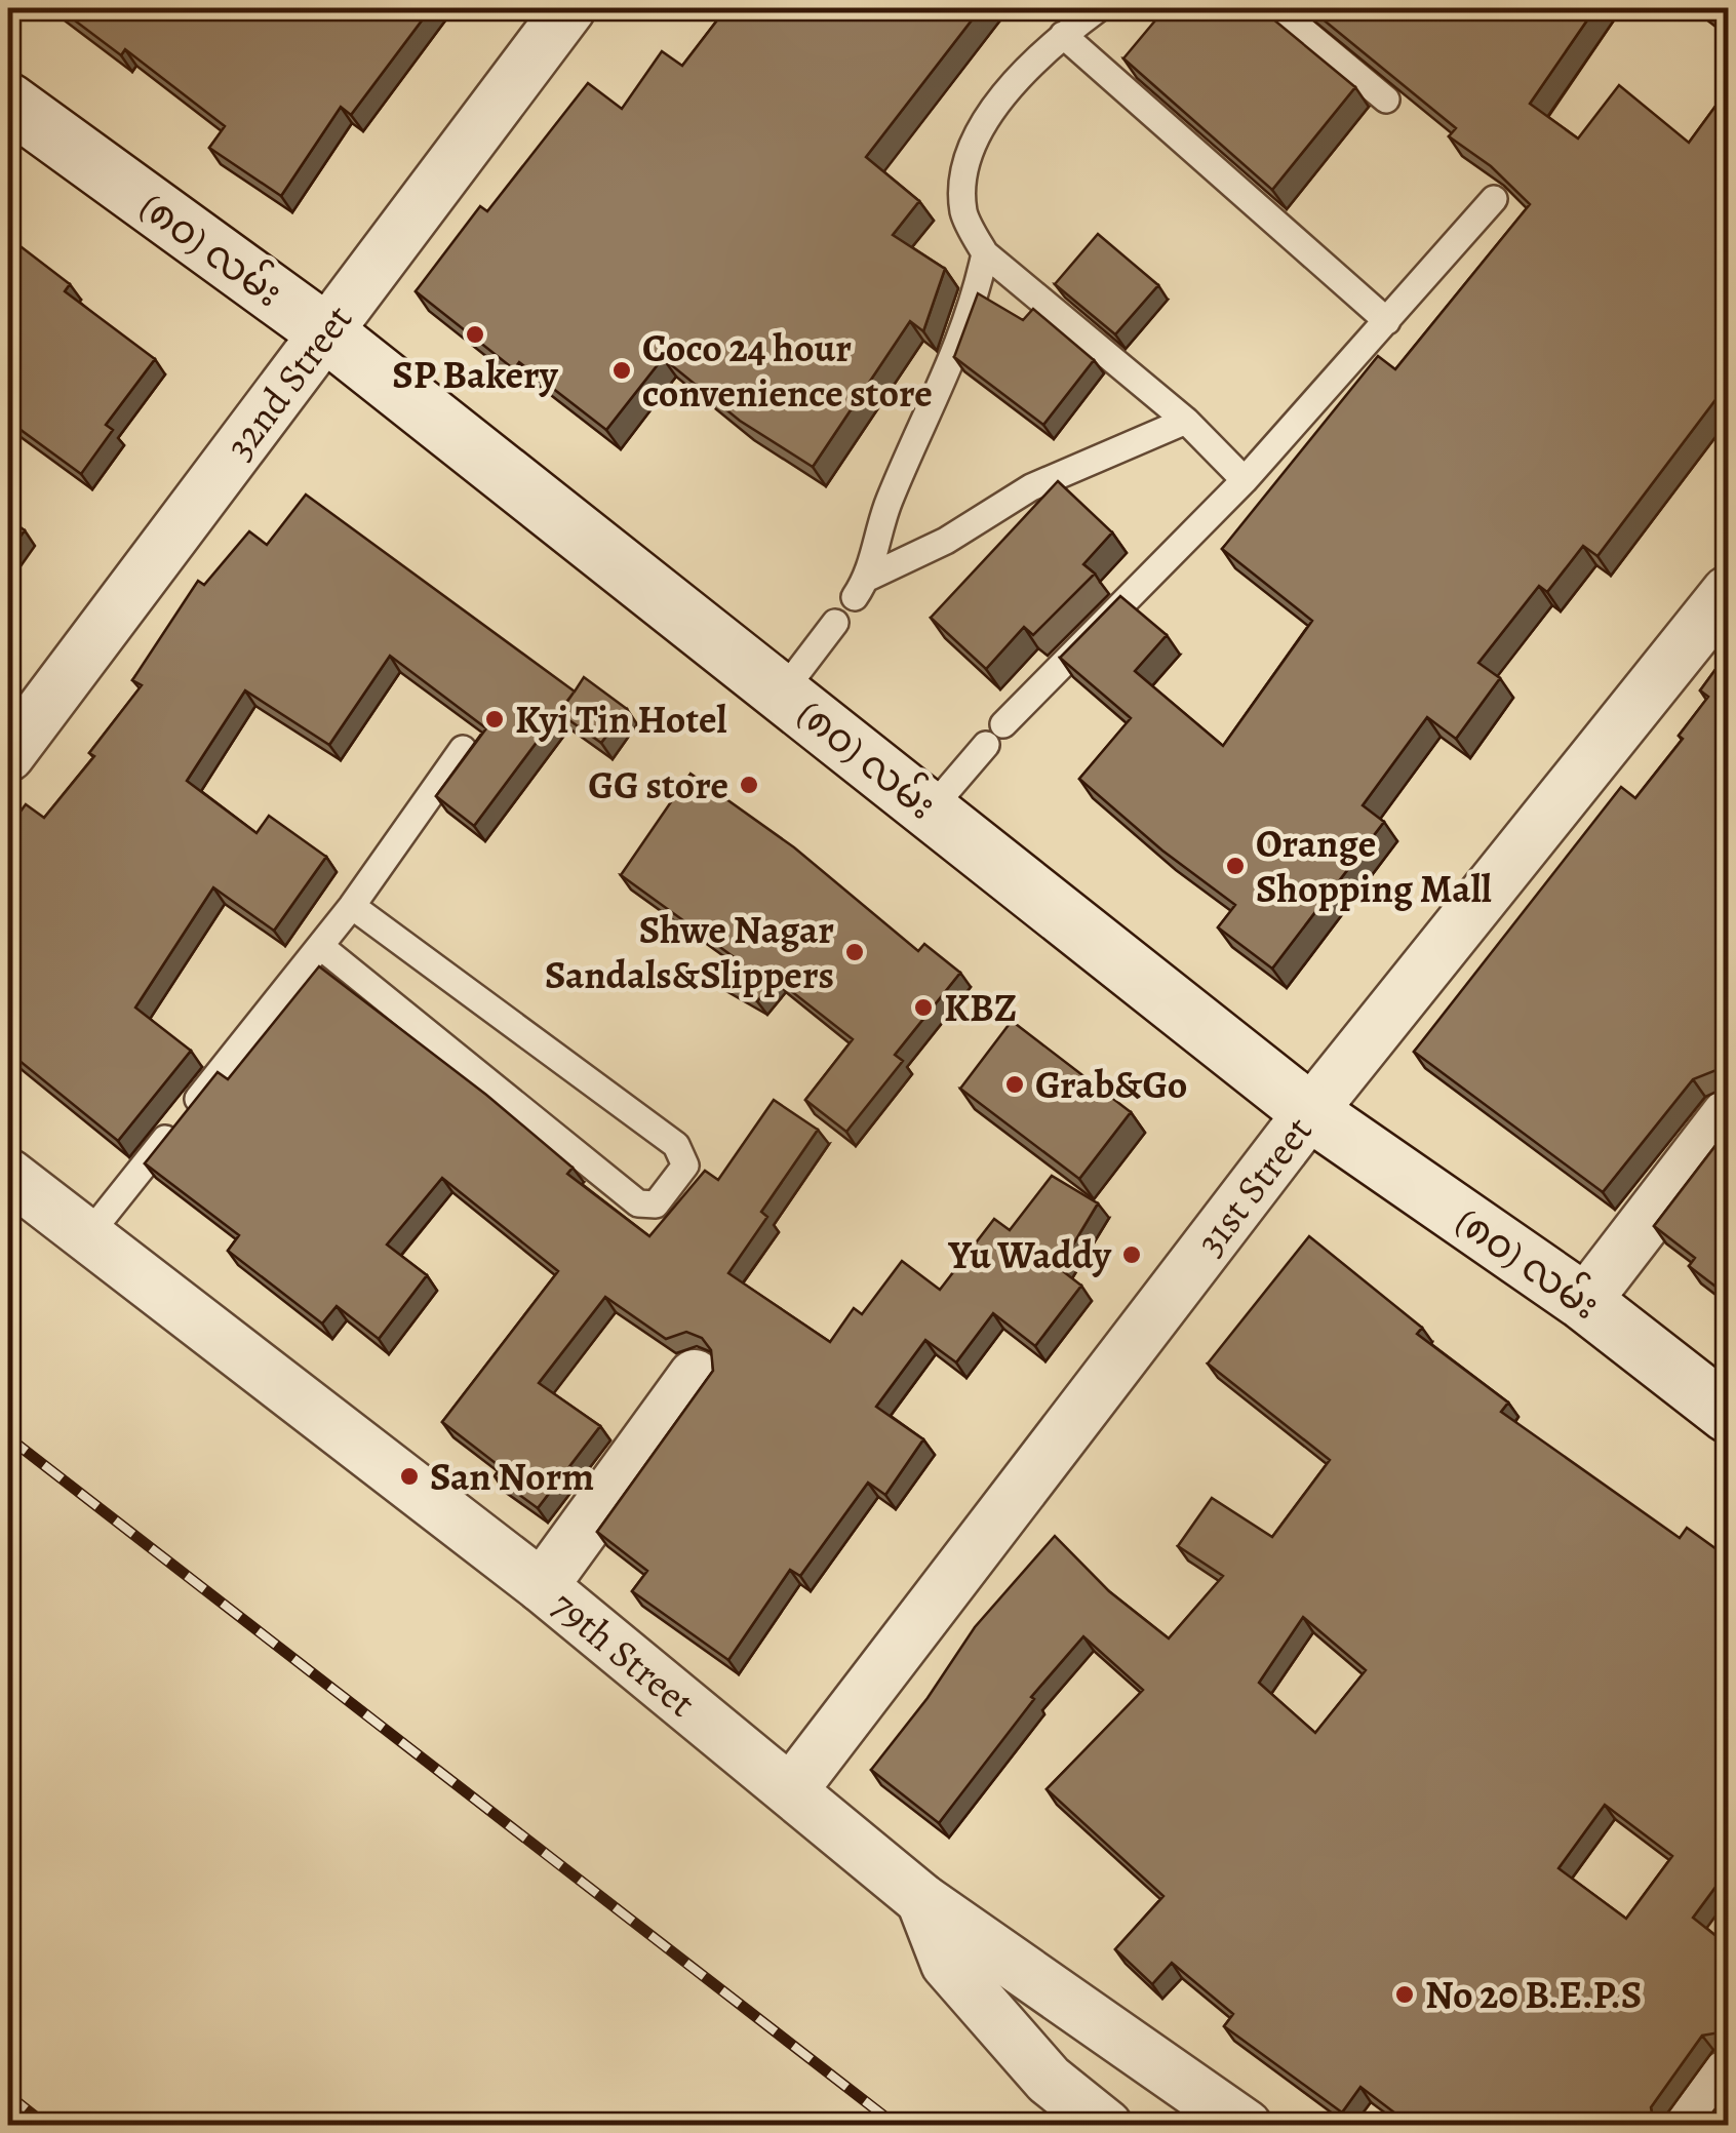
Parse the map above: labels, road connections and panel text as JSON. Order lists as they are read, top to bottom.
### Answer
{
  "streets": {
    "main road": ["(၈၀) လမ်း"],
    "street": ["32nd Street", "31st Street", "79th Street"]
  },
  "crossings": [
    ["(၈၀) လမ်း", "32nd Street"],
    ["(၈၀) လမ်း", "31st Street"],
    ["31st Street", "79th Street"]
  ],
  "places": [
    "SP Bakery",
    "Coco 24 hour convenience store",
    "Kyi Tin Hotel",
    "GG store",
    "Orange Shopping Mall",
    "Shwe Nagar Sandals&Slippers",
    "KBZ",
    "Grab&Go",
    "Yu Waddy",
    "San Norm",
    "No 20 B.E.P.S"
  ]
}
